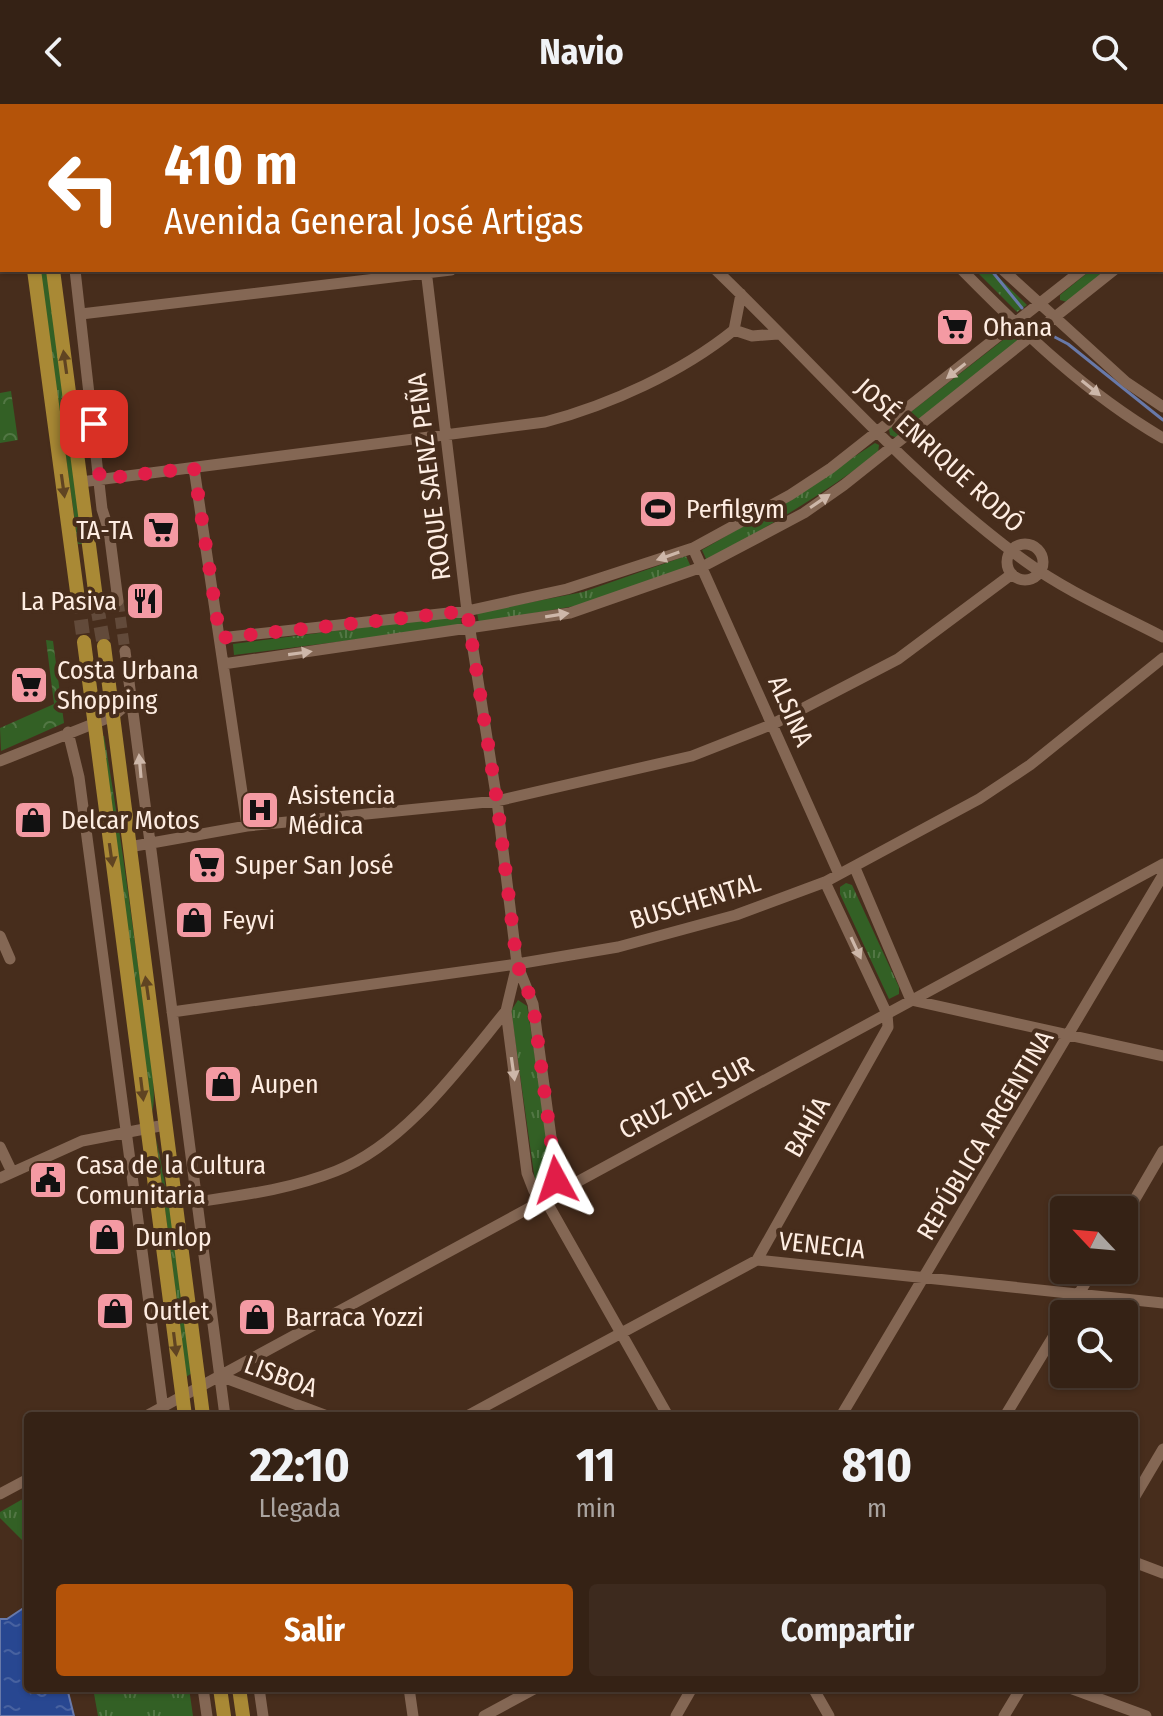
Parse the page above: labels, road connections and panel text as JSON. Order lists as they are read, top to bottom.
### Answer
{
  "streets": {
    "street": [
      "JOSÉ ENRIQUE RODÓ",
      "ROQUE SAENZ PEÑA",
      "ALSINA",
      "BUSCHENTAL",
      "CRUZ DEL SUR",
      "BAHÍA",
      "REPÚBLICA ARGENTINA",
      "VENECIA",
      "LISBOA"
    ]
  },
  "crossings": [
    ["ROQUE SAENZ PEÑA", "BUSCHENTAL"],
    ["ROQUE SAENZ PEÑA", "CRUZ DEL SUR"],
    ["ROQUE SAENZ PEÑA", "VENECIA"],
    ["ALSINA", "BUSCHENTAL"],
    ["CRUZ DEL SUR", "BAHÍA"],
    ["CRUZ DEL SUR", "LISBOA"],
    ["BAHÍA", "VENECIA"],
    ["REPÚBLICA ARGENTINA", "VENECIA"]
  ],
  "places": {
    "supermarket": [
      "Ohana",
      "TA-TA",
      "Costa Urbana Shopping",
      "Super San José"
    ],
    "sports": ["Perfilgym"],
    "restaurant": ["La Pasiva"],
    "hospital": ["Asistencia Médica"],
    "shop": [
      "Delcar Motos",
      "Feyvi",
      "Aupen",
      "Dunlop",
      "Outlet",
      "Barraca Yozzi"
    ],
    "public building": ["Casa de la Cultura Comunitaria"]
  },
  "north": "top left",
  "page": {
    "header": "Navio",
    "turn": ["410 m", "Avenida General José Artigas"],
    "eta": [
      "22:10",
      "Llegada",
      "11",
      "min",
      "810",
      "m"
    ],
    "buttons": ["Salir", "Compartir"]
  }
}
